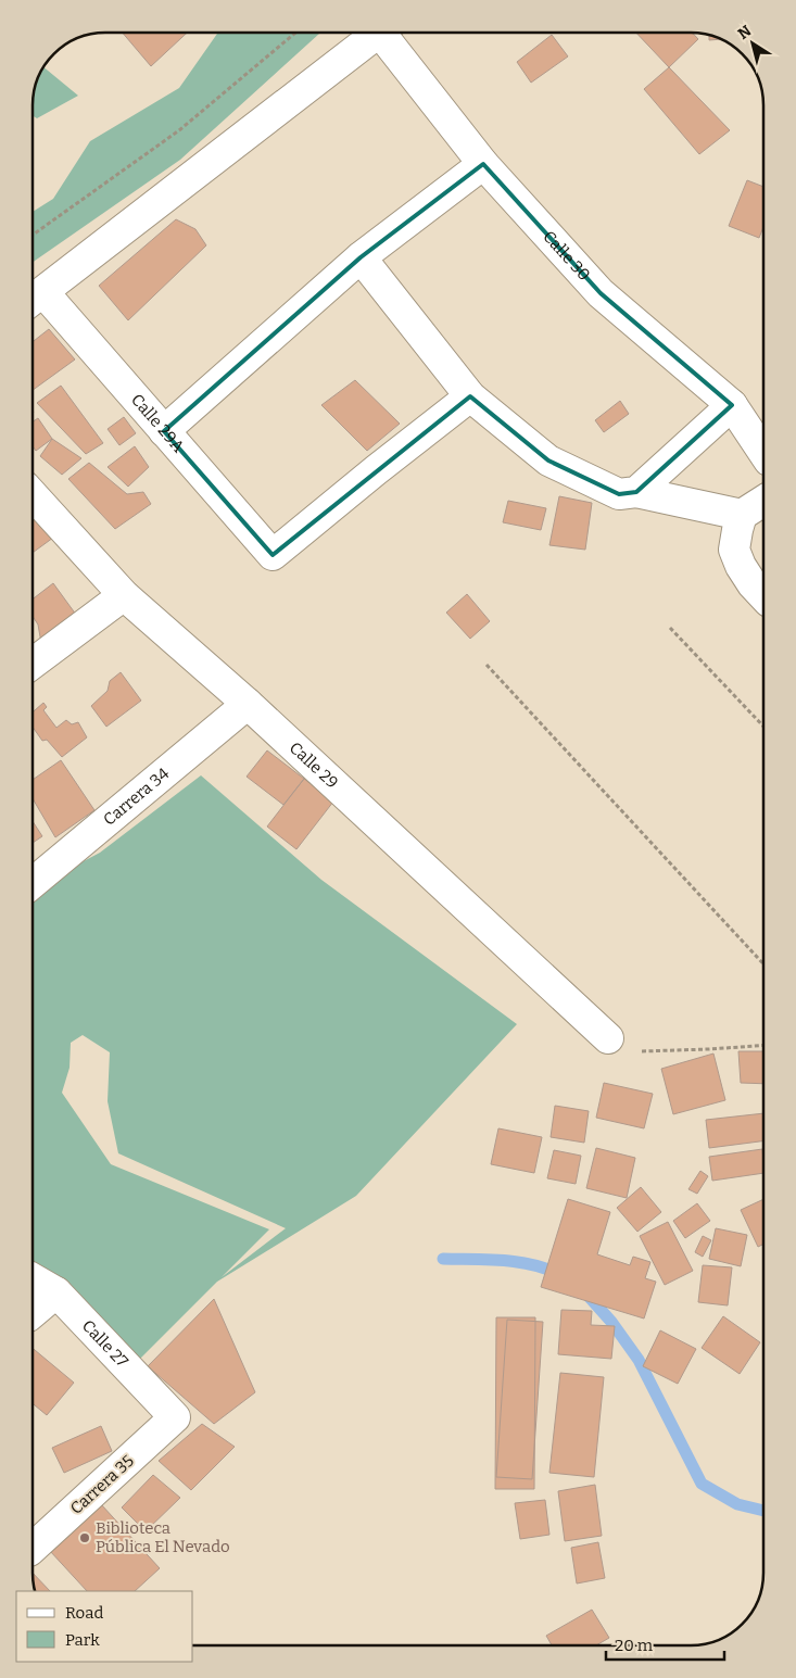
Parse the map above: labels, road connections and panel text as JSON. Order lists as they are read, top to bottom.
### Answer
{
  "streets": {
    "street": [
      "Calle 30",
      "Calle 29A",
      "Calle 29",
      "Carrera 34",
      "Calle 27",
      "Carrera 35"
    ]
  },
  "crossings": [
    ["Calle 29", "Carrera 34"],
    ["Calle 27", "Carrera 35"]
  ],
  "places": ["Biblioteca Pública El Nevado"],
  "legend": ["Road", "Park"],
  "scale_bar": "20 m",
  "north": "top left"
}
